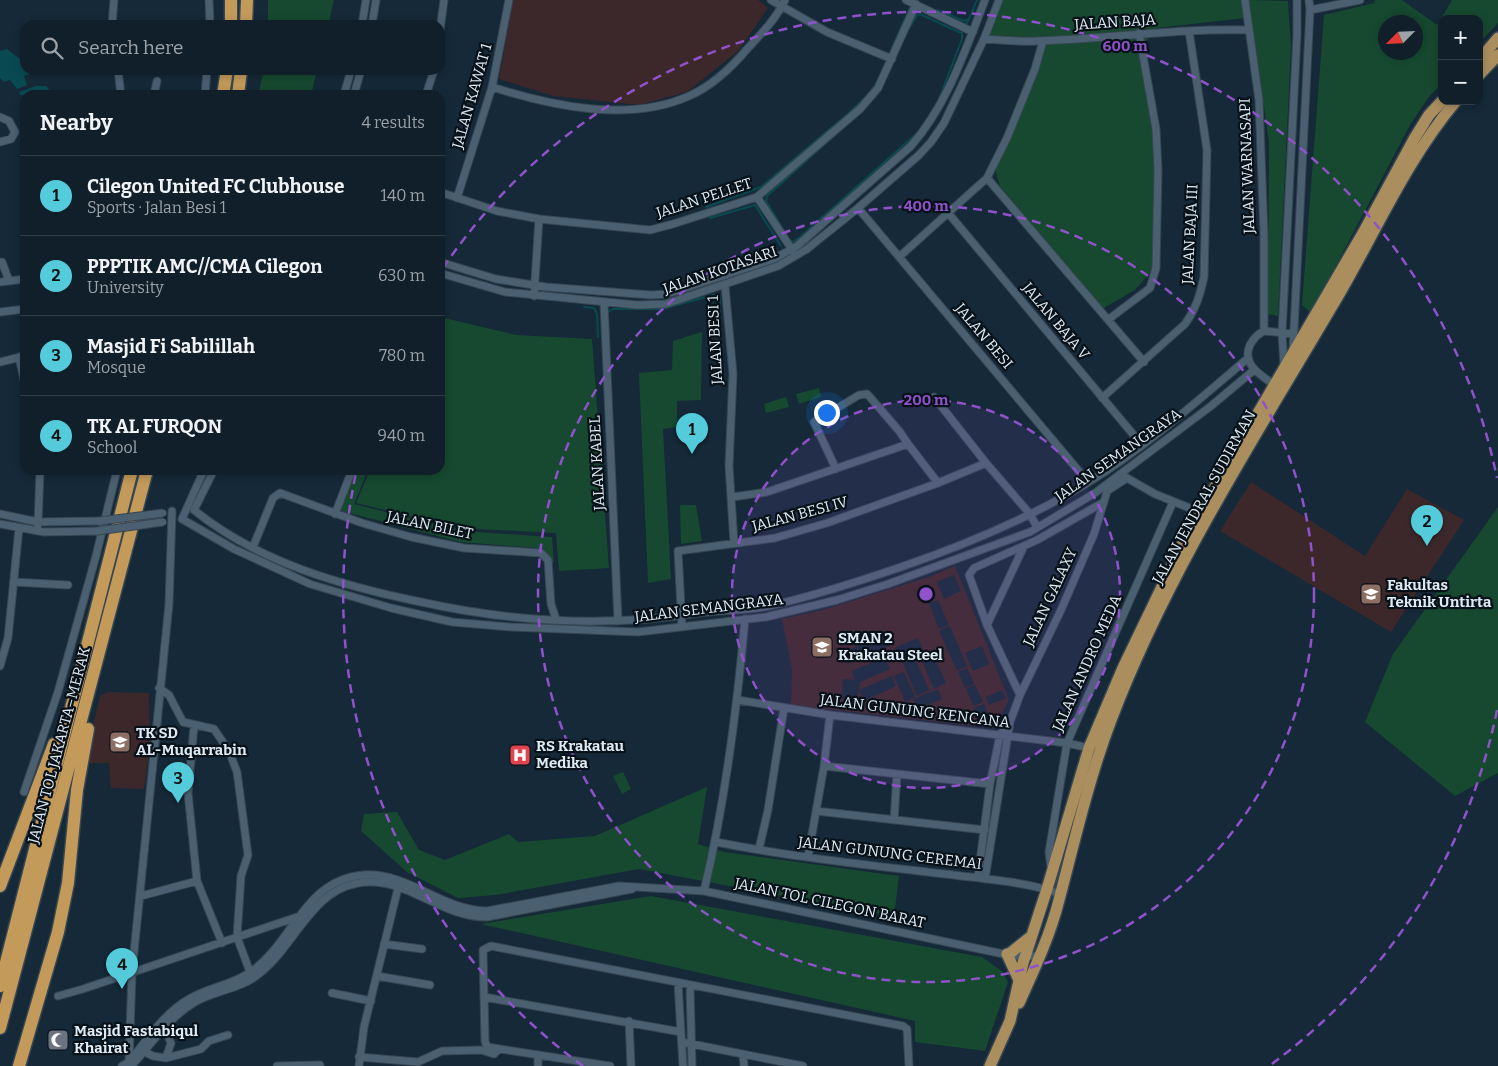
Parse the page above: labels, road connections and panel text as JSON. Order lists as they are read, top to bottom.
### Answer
{
  "streets": {
    "highway": ["JALAN JENDRAL SUDIRMAN", "JALAN TOL JAKARTA–MERAK"],
    "street": [
      "JALAN BAJA",
      "JALAN KAWAT 1",
      "JALAN WARNASAPI",
      "JALAN PELLET",
      "JALAN BAJA III",
      "JALAN KOTASARI",
      "JALAN BAJA V",
      "JALAN BESI",
      "JALAN BESI 1",
      "JALAN SEMANGRAYA",
      "JALAN KABEL",
      "JALAN BESI IV",
      "JALAN BILET",
      "JALAN GALAXY",
      "JALAN ANDRO MEDA",
      "JALAN GUNUNG KENCANA",
      "JALAN GUNUNG CEREMAI",
      "JALAN TOL CILEGON BARAT"
    ]
  },
  "crossings": [
    ["JALAN BAJA", "JALAN WARNASAPI"],
    ["JALAN BAJA", "JALAN BAJA III"],
    ["JALAN BAJA", "JALAN KOTASARI"],
    ["JALAN KAWAT 1", "JALAN PELLET"],
    ["JALAN BAJA III", "JALAN BAJA V"],
    ["JALAN KOTASARI", "JALAN BESI"],
    ["JALAN KOTASARI", "JALAN BESI 1"],
    ["JALAN KOTASARI", "JALAN KABEL"],
    ["JALAN BAJA V", "JALAN SEMANGRAYA"],
    ["JALAN BESI", "JALAN SEMANGRAYA"],
    ["JALAN BESI 1", "JALAN BESI IV"],
    ["JALAN SEMANGRAYA", "JALAN KABEL"],
    ["JALAN SEMANGRAYA", "JALAN BESI IV"],
    ["JALAN SEMANGRAYA", "JALAN BILET"],
    ["JALAN SEMANGRAYA", "JALAN GALAXY"],
    ["JALAN JENDRAL SUDIRMAN", "JALAN GUNUNG CEREMAI"],
    ["JALAN GALAXY", "JALAN GUNUNG KENCANA"],
    ["JALAN GALAXY", "JALAN GUNUNG CEREMAI"],
    ["JALAN ANDRO MEDA", "JALAN GUNUNG KENCANA"]
  ],
  "places": {
    "school or university": ["Fakultas Teknik Untirta", "SMAN 2 Krakatau Steel", "TK SD AL-Muqarrabin"],
    "hospital": ["RS Krakatau Medika"],
    "mosque": ["Masjid Fastabiqul Khairat"]
  },
  "north": "bottom left",
  "page": {
    "map_buttons": ["+", "−"],
    "search": "Search here",
    "heading": ["Nearby", "4 results"],
    "list": [
      {
        "mark": "1",
        "name": "Cilegon United FC Clubhouse",
        "note": "Sports · Jalan Besi 1",
        "value": "140 m"
      },
      {
        "mark": "2",
        "name": "PPPTIK AMC//CMA Cilegon",
        "note": "University",
        "value": "630 m"
      },
      {
        "mark": "3",
        "name": "Masjid Fi Sabilillah",
        "note": "Mosque",
        "value": "780 m"
      },
      {
        "mark": "4",
        "name": "TK AL FURQON",
        "note": "School",
        "value": "940 m"
      }
    ],
    "pins": [
      "1",
      "2",
      "3",
      "4"
    ]
  },
  "rings": ["600 m", "400 m", "200 m"]
}
